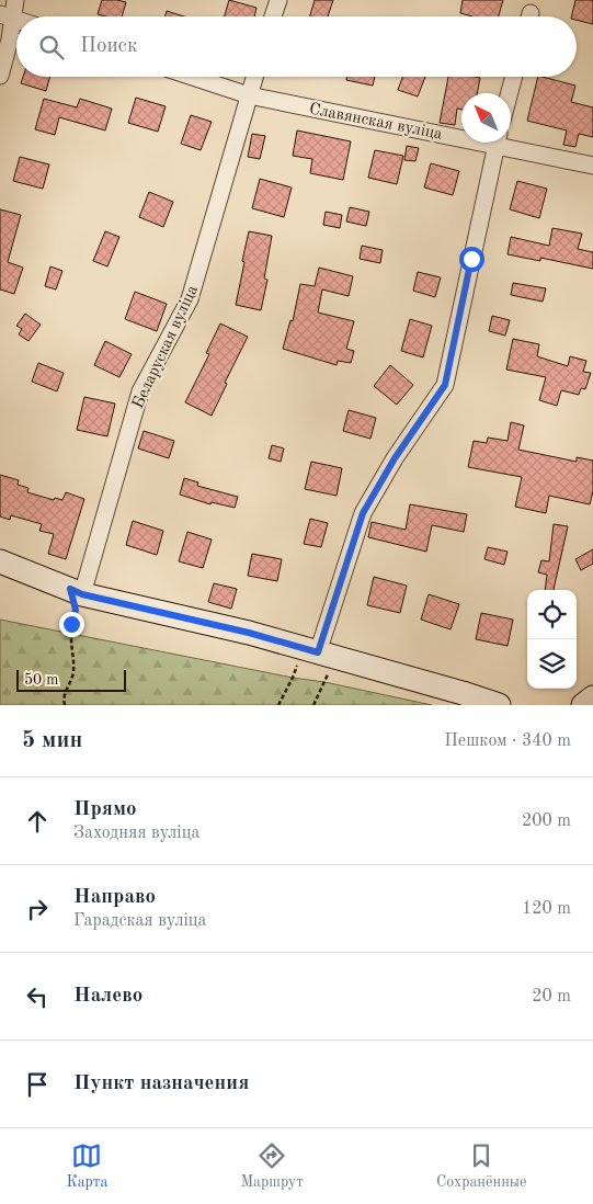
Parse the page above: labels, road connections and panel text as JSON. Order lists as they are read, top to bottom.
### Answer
{
  "streets": {
    "street": ["Славянская вуліца", "Беларуская вуліца"]
  },
  "crossings": [
    ["Славянская вуліца", "Беларуская вуліца"]
  ],
  "scale_bar": "50 m",
  "north": "top left",
  "page": {
    "search": "Поиск",
    "scale": "50 m",
    "heading": ["5 мин", "Пешком · 340 m"],
    "list": [
      ["Прямо", "Заходняя вуліца", "200 m"],
      ["Направо", "Гарадская вуліца", "120 m"],
      ["Налево", "20 m"],
      "Пункт назначения"
    ],
    "nav": ["Карта", "Маршрут", "Сохранённые"]
  }
}
